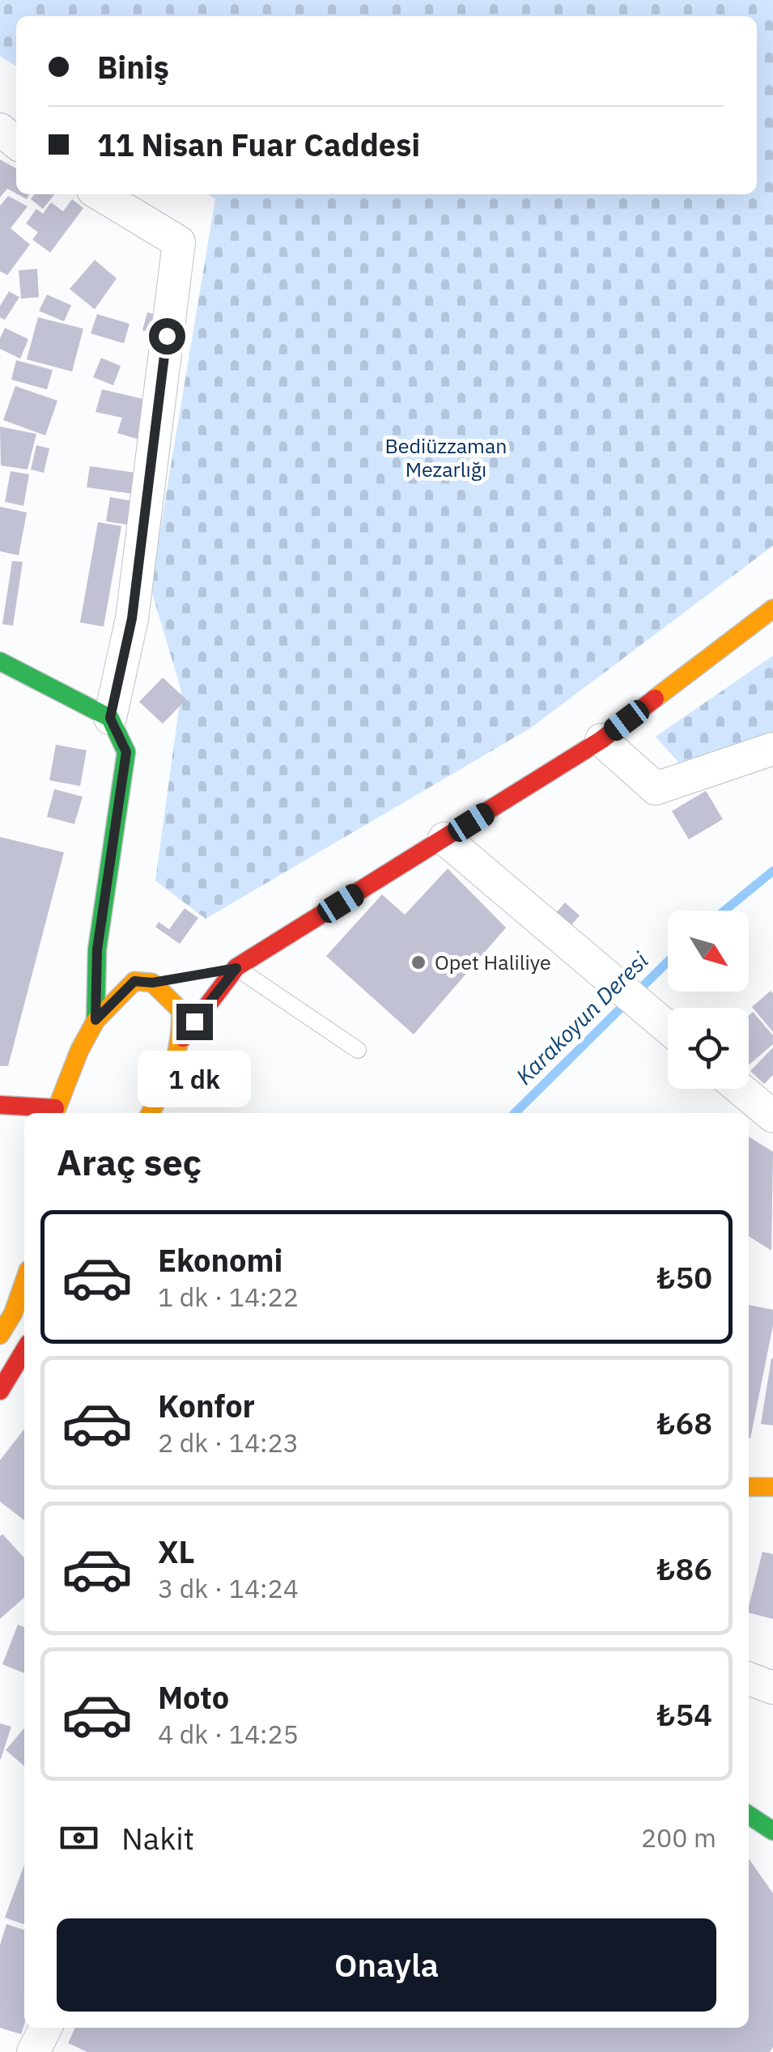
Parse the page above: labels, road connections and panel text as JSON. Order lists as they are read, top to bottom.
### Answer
{
  "water": ["Karakoyun Deresi"],
  "parks": ["Bediüzzaman Mezarlığı"],
  "places": ["Opet Haliliye"],
  "north": "bottom right",
  "page": {
    "banner": ["Biniş", "11 Nisan Fuar Caddesi"],
    "bubble": "1 dk",
    "heading": "Araç seç",
    "list": [
      {
        "name": "Ekonomi",
        "note": "1 dk · 14:22",
        "value": "₺50"
      },
      {
        "name": "Konfor",
        "note": "2 dk · 14:23",
        "value": "₺68"
      },
      {
        "name": "XL",
        "note": "3 dk · 14:24",
        "value": "₺86"
      },
      {
        "name": "Moto",
        "note": "4 dk · 14:25",
        "value": "₺54"
      }
    ],
    "pay": ["Nakit", "200 m"],
    "buttons": "Onayla"
  }
}
